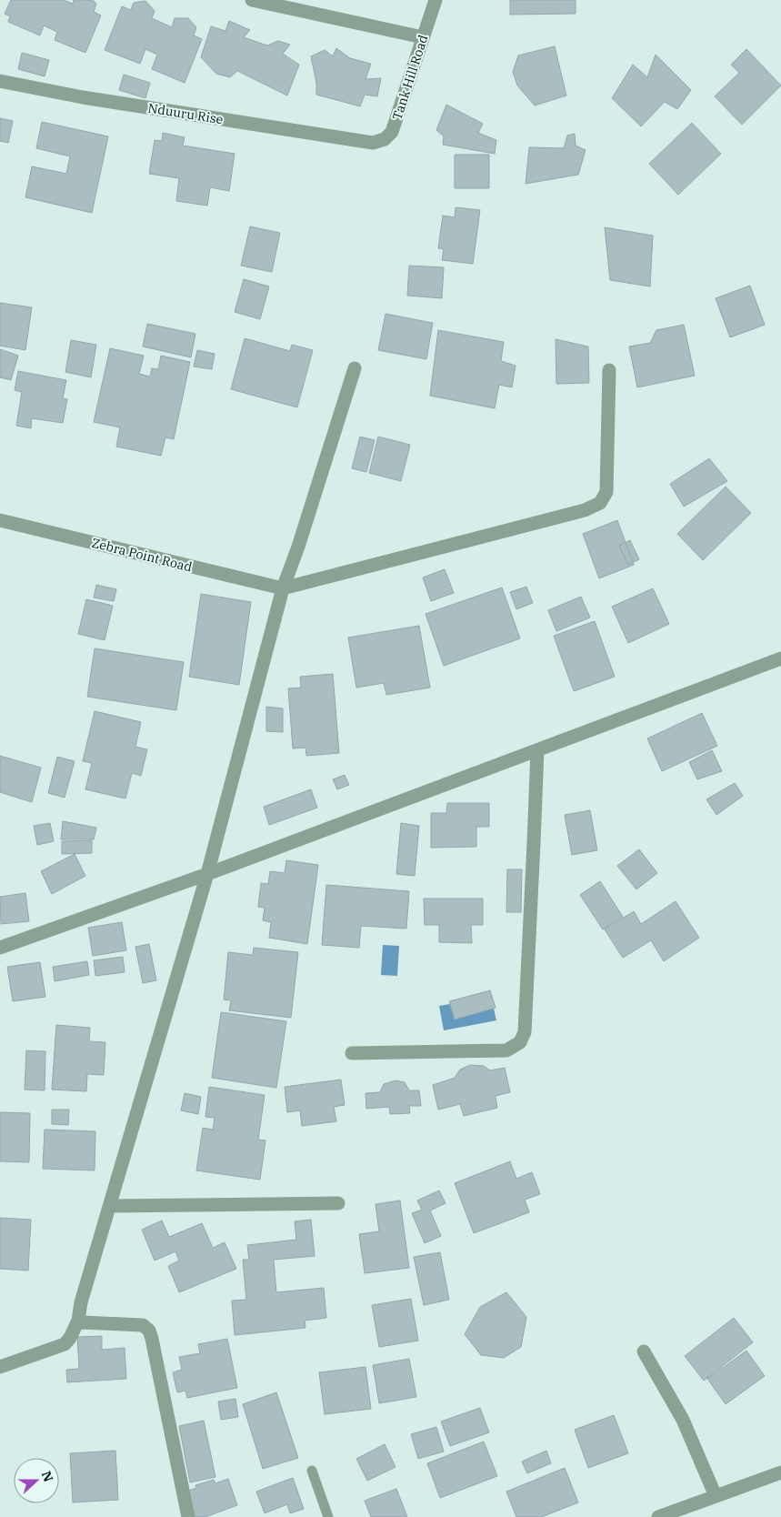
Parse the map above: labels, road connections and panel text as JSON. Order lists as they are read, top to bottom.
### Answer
{
  "streets": {
    "street": ["Tank Hill Road", "Nduuru Rise", "Zebra Point Road"]
  },
  "crossings": [
    ["Tank Hill Road", "Nduuru Rise"]
  ],
  "north": "right"
}
